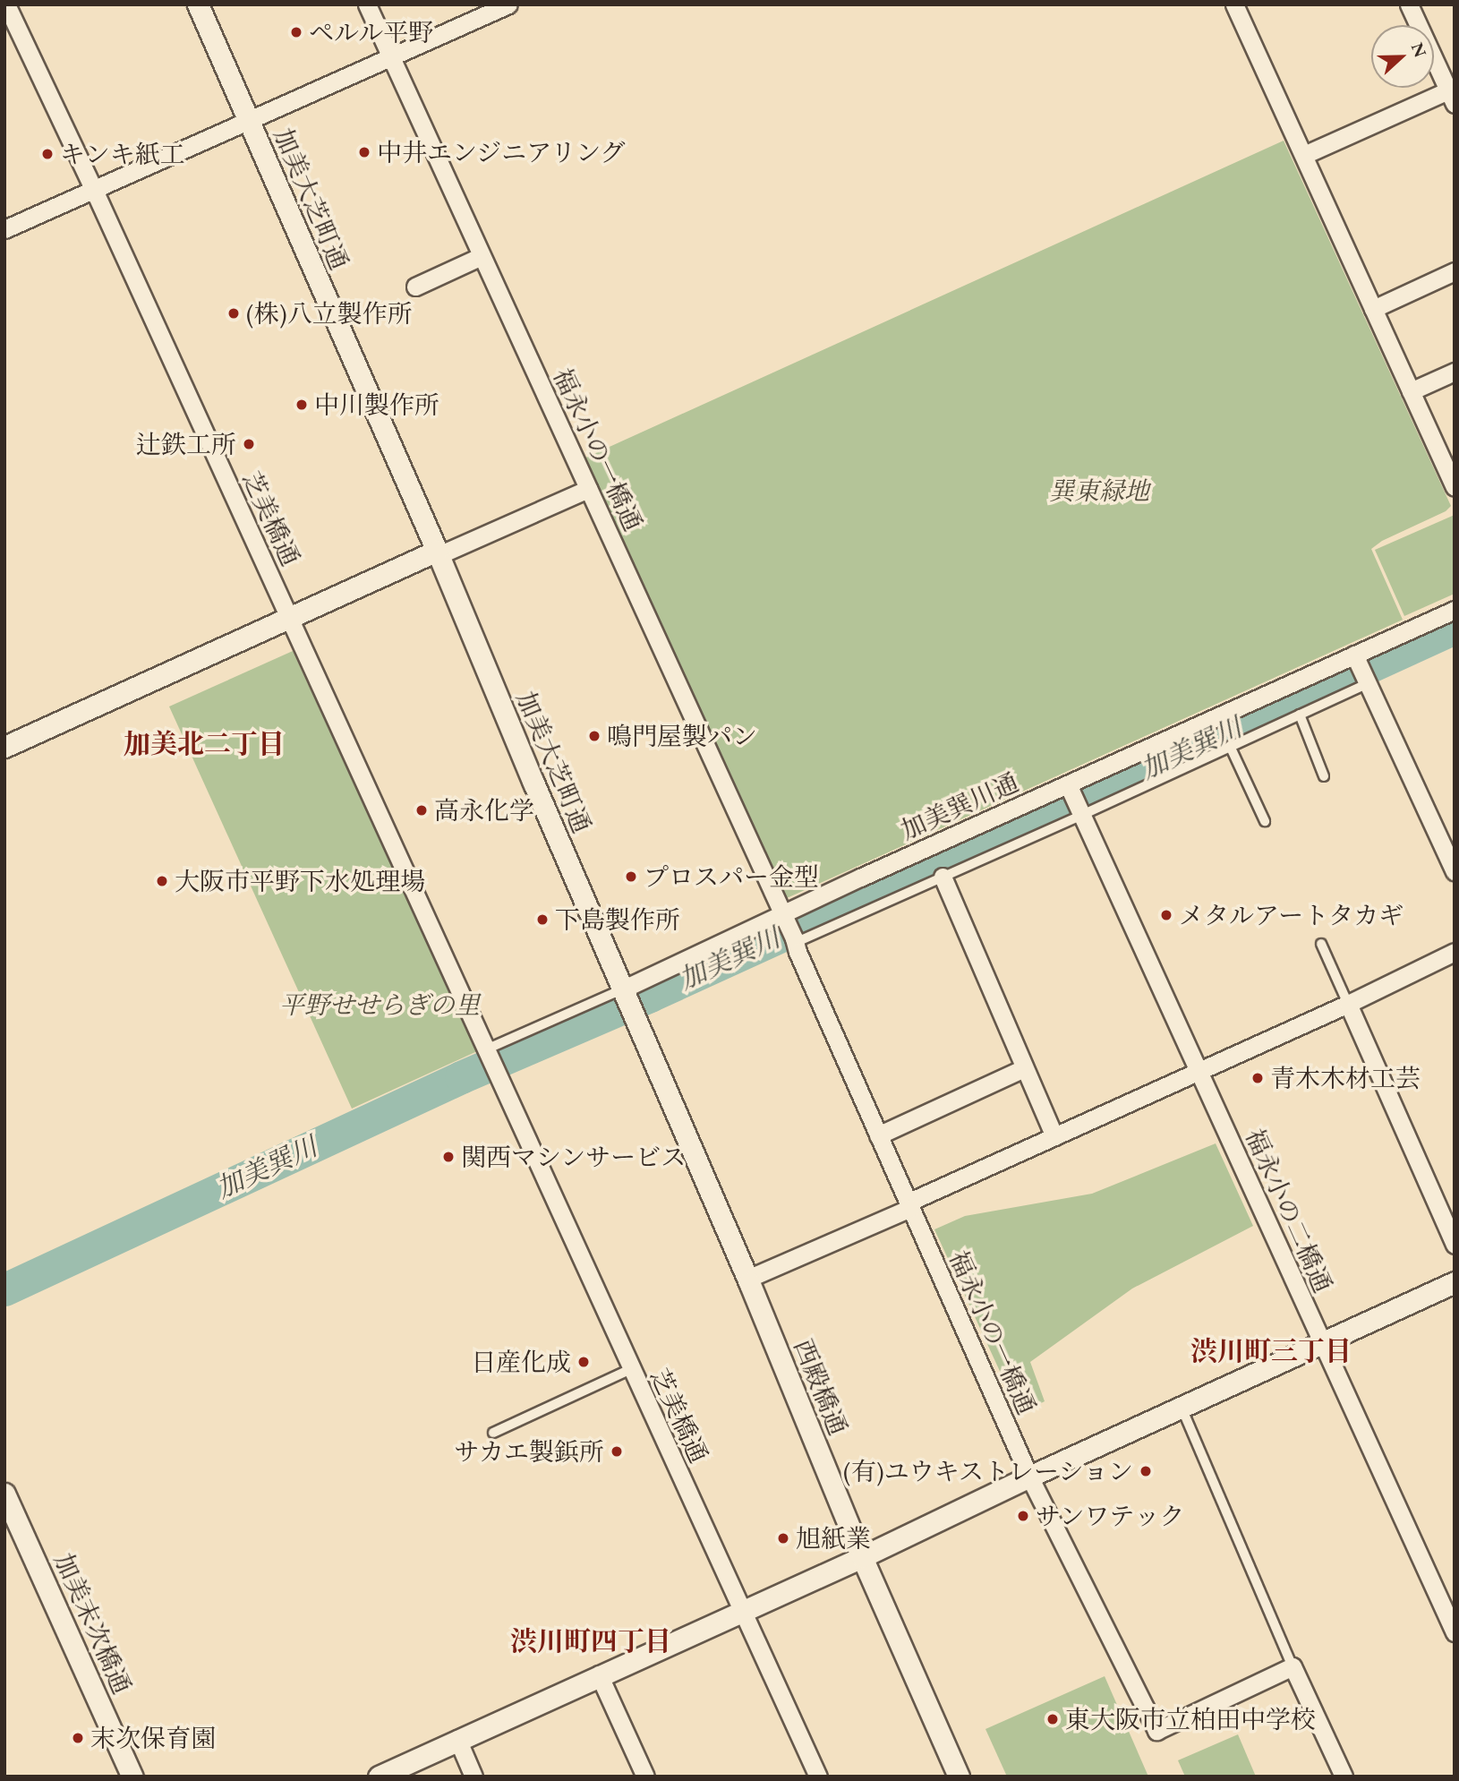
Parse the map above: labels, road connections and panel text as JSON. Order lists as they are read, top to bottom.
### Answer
{
  "streets": {
    "street": [
      "加美大芝町通",
      "福永小の一橋通",
      "芝美橋通",
      "加美巽川通",
      "福永小の二橋通",
      "西殿橋通",
      "加美末次橋通"
    ]
  },
  "crossings": [
    ["加美大芝町通", "加美巽川通"],
    ["加美大芝町通", "西殿橋通"],
    ["福永小の一橋通", "加美巽川通"],
    ["芝美橋通", "加美巽川通"],
    ["加美巽川通", "福永小の二橋通"]
  ],
  "districts": ["加美北二丁目", "渋川町三丁目", "渋川町四丁目"],
  "water": ["加美巽川"],
  "parks": ["巽東緑地", "平野せせらぎの里"],
  "places": [
    "ペルル平野",
    "中井エンジニアリング",
    "キンキ紙工",
    "(株)八立製作所",
    "中川製作所",
    "辻鉄工所",
    "鳴門屋製パン",
    "高永化学",
    "プロスパー金型",
    "大阪市平野下水処理場",
    "メタルアートタカギ",
    "下島製作所",
    "青木木材工芸",
    "関西マシンサービス",
    "日産化成",
    "サカエ製鋲所",
    "(有)ユウキストレーション",
    "サンワテック",
    "旭紙業",
    "東大阪市立柏田中学校",
    "末次保育園"
  ],
  "north": "right"
}
